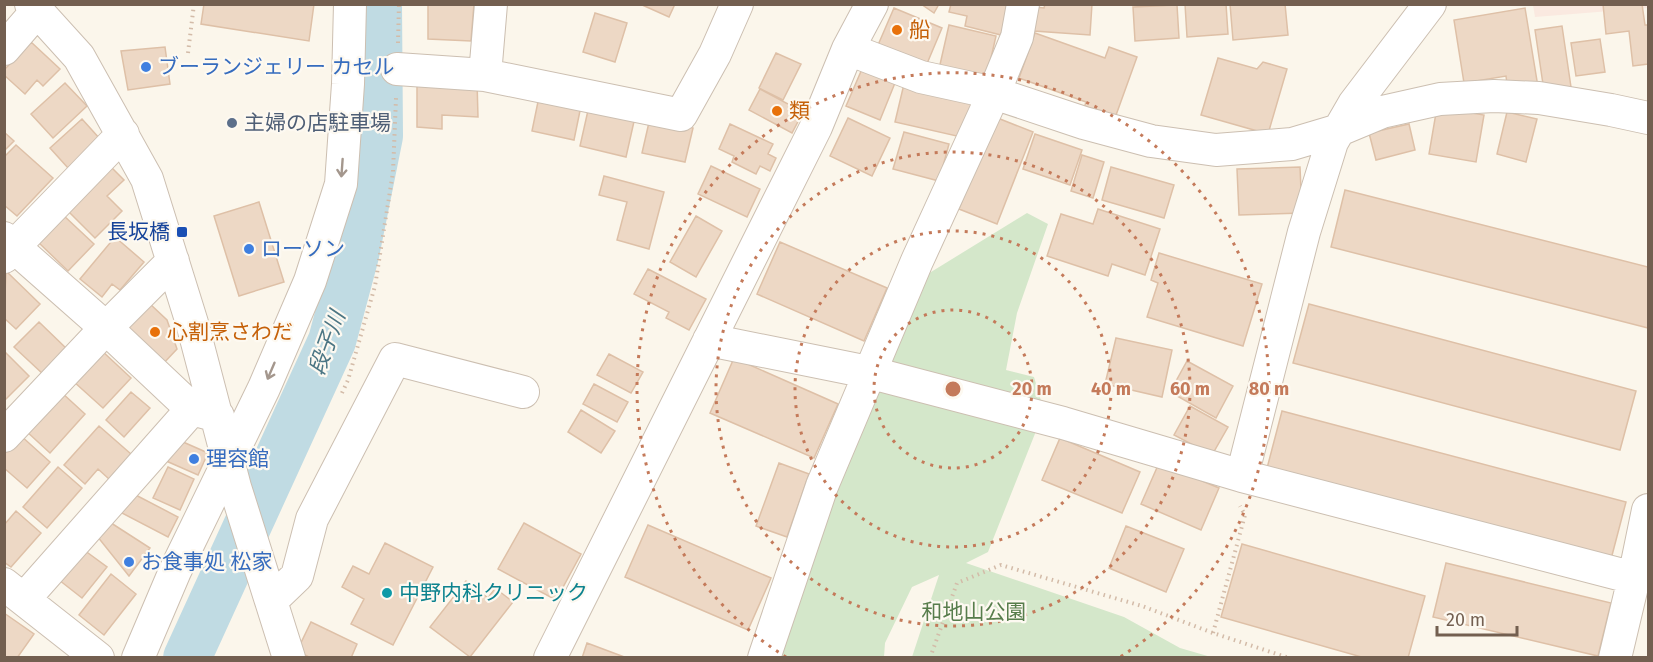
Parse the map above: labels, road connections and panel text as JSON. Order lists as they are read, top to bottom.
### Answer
{
  "water": ["段子川"],
  "parks": ["和地山公園"],
  "places": {
    "other": [
      "船",
      "ブーランジェリー カセル",
      "類",
      "主婦の店駐車場",
      "ローソン",
      "心割烹さわだ",
      "理容館",
      "お食事処 松家",
      "中野内科クリニック"
    ],
    "transit": ["長坂橋"]
  },
  "scale_bar": "20 m",
  "rings": [
    "20 m",
    "40 m",
    "60 m",
    "80 m"
  ]
}
